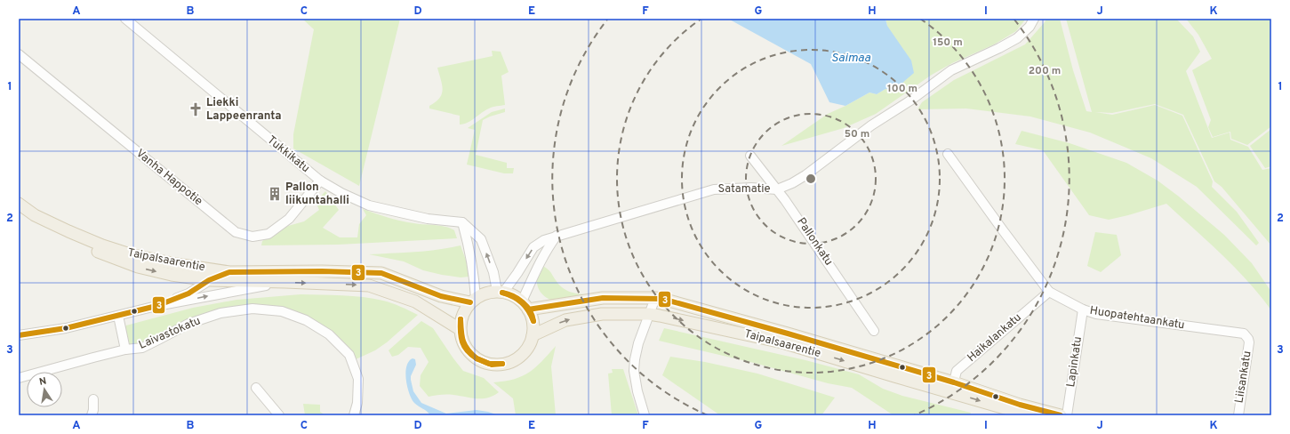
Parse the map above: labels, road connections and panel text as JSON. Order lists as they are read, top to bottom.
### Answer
{
  "streets": {
    "main road": ["Taipalsaarentie"],
    "street": [
      "Tukkikatu",
      "Vanha Happotie",
      "Satamatie",
      "Pallonkatu",
      "Huopatehtaankatu",
      "Laivastokatu",
      "Haikalankatu",
      "Lapinkatu",
      "Liisankatu"
    ]
  },
  "crossings": [
    ["Tukkikatu", "Vanha Happotie"],
    ["Satamatie", "Pallonkatu"],
    ["Satamatie", "Taipalsaarentie"],
    ["Taipalsaarentie", "Haikalankatu"],
    ["Huopatehtaankatu", "Haikalankatu"],
    ["Huopatehtaankatu", "Lapinkatu"],
    ["Huopatehtaankatu", "Liisankatu"]
  ],
  "water": ["Saimaa"],
  "places": {
    "church": ["Liekki Lappeenranta"],
    "building": ["Pallon liikuntahalli"]
  },
  "lines": ["transit line 3"],
  "north": "top",
  "grid": {
    "columns": [
      "A",
      "B",
      "C",
      "D",
      "E",
      "F",
      "G",
      "H",
      "I",
      "J",
      "K"
    ],
    "rows": ["1", "2", "3"]
  },
  "rings": [
    "150 m",
    "200 m",
    "100 m",
    "50 m"
  ]
}
